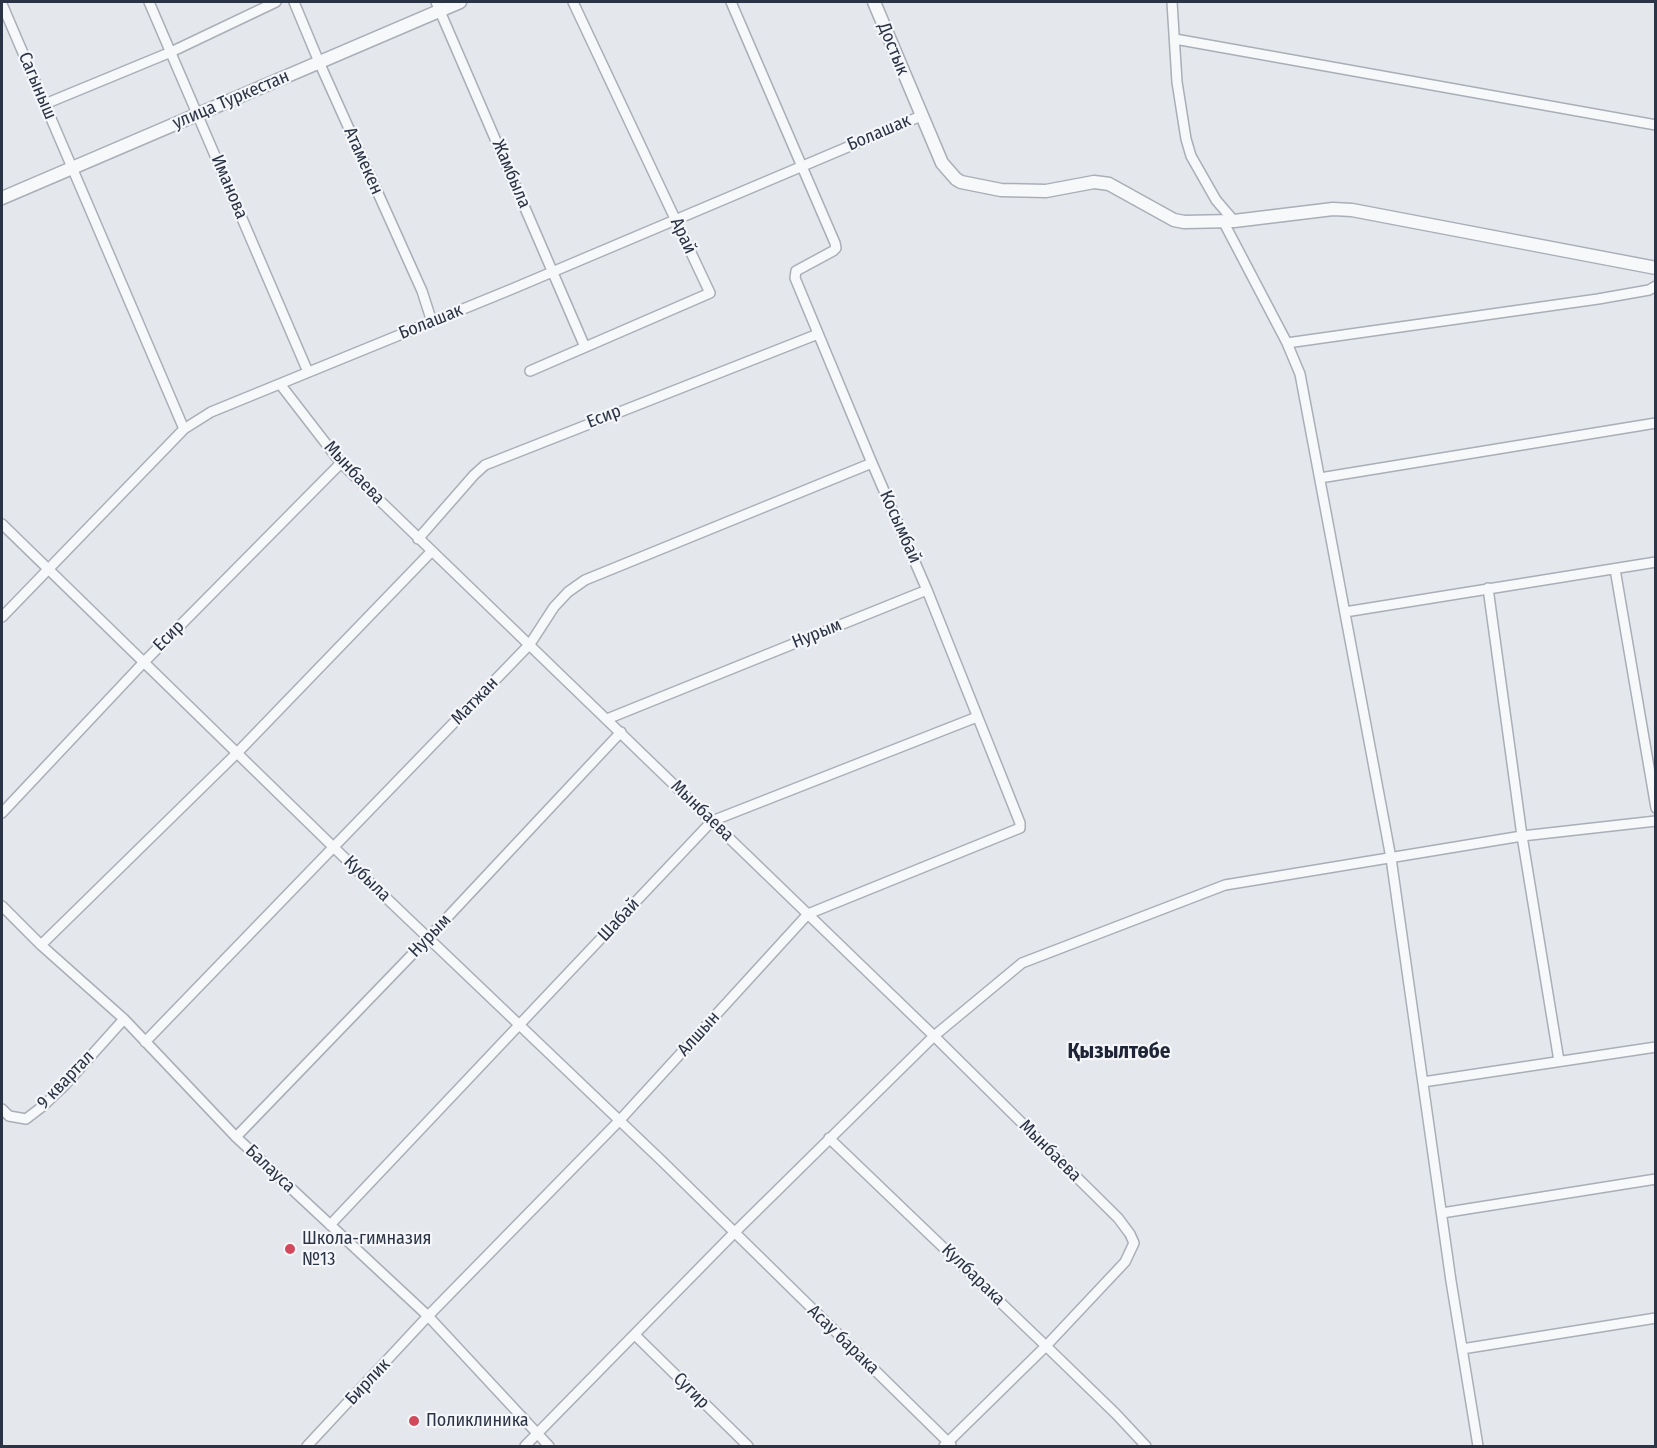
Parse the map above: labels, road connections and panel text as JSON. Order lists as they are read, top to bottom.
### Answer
{
  "streets": {
    "street": [
      "Достык",
      "Сагыныш",
      "улица Туркестан",
      "Болашак",
      "Атамекен",
      "Жамбыла",
      "Иманова",
      "Арай",
      "Есир",
      "Мынбаева",
      "Косымбай",
      "Нурым",
      "Матжан",
      "Кубыла",
      "Шабай",
      "Алшын",
      "9 квартал",
      "Балауса",
      "Кулбарака",
      "Асау барака",
      "Бирлик",
      "Сугир"
    ]
  },
  "crossings": [
    ["Достык", "Болашак"],
    ["Сагыныш", "улица Туркестан"],
    ["Сагыныш", "Болашак"],
    ["улица Туркестан", "Атамекен"],
    ["улица Туркестан", "Жамбыла"],
    ["улица Туркестан", "Иманова"],
    ["Болашак", "Атамекен"],
    ["Болашак", "Жамбыла"],
    ["Болашак", "Иманова"],
    ["Болашак", "Арай"],
    ["Болашак", "Мынбаева"],
    ["Болашак", "Косымбай"],
    ["Болашак", "Кубыла"],
    ["Жамбыла", "Арай"],
    ["Есир", "Мынбаева"],
    ["Есир", "Косымбай"],
    ["Есир", "Кубыла"],
    ["Мынбаева", "Нурым"],
    ["Мынбаева", "Матжан"],
    ["Мынбаева", "Шабай"],
    ["Мынбаева", "Алшын"],
    ["Мынбаева", "Кулбарака"],
    ["Косымбай", "Нурым"],
    ["Косымбай", "Матжан"],
    ["Косымбай", "Шабай"],
    ["Косымбай", "Алшын"],
    ["Нурым", "Кубыла"],
    ["Нурым", "Балауса"],
    ["Матжан", "Кубыла"],
    ["Матжан", "Балауса"],
    ["Кубыла", "Шабай"],
    ["Кубыла", "Алшын"],
    ["Кубыла", "Асау барака"],
    ["Шабай", "Балауса"],
    ["Алшын", "Балауса"],
    ["Алшын", "Бирлик"],
    ["9 квартал", "Балауса"],
    ["Балауса", "Бирлик"]
  ],
  "districts": ["Қызылтөбе"],
  "places": ["Школа-гимназия №13", "Поликлиника"]
}
